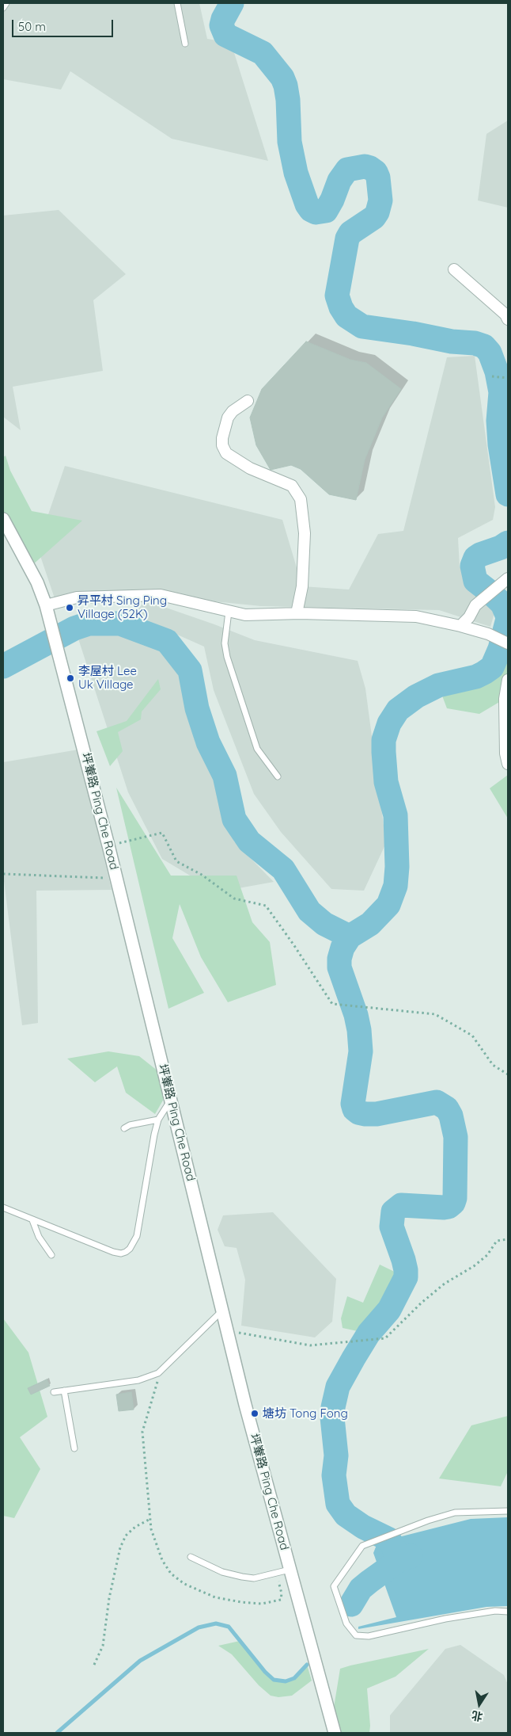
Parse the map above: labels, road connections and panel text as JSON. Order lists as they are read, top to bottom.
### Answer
{
  "streets": {
    "street": ["坪輋路 Ping Che Road"]
  },
  "places": ["昇平村 Sing Ping Village (52K)", "李屋村 Lee Uk Village", "塘坊 Tong Fong"],
  "scale_bar": "50 m",
  "north": "bottom"
}
